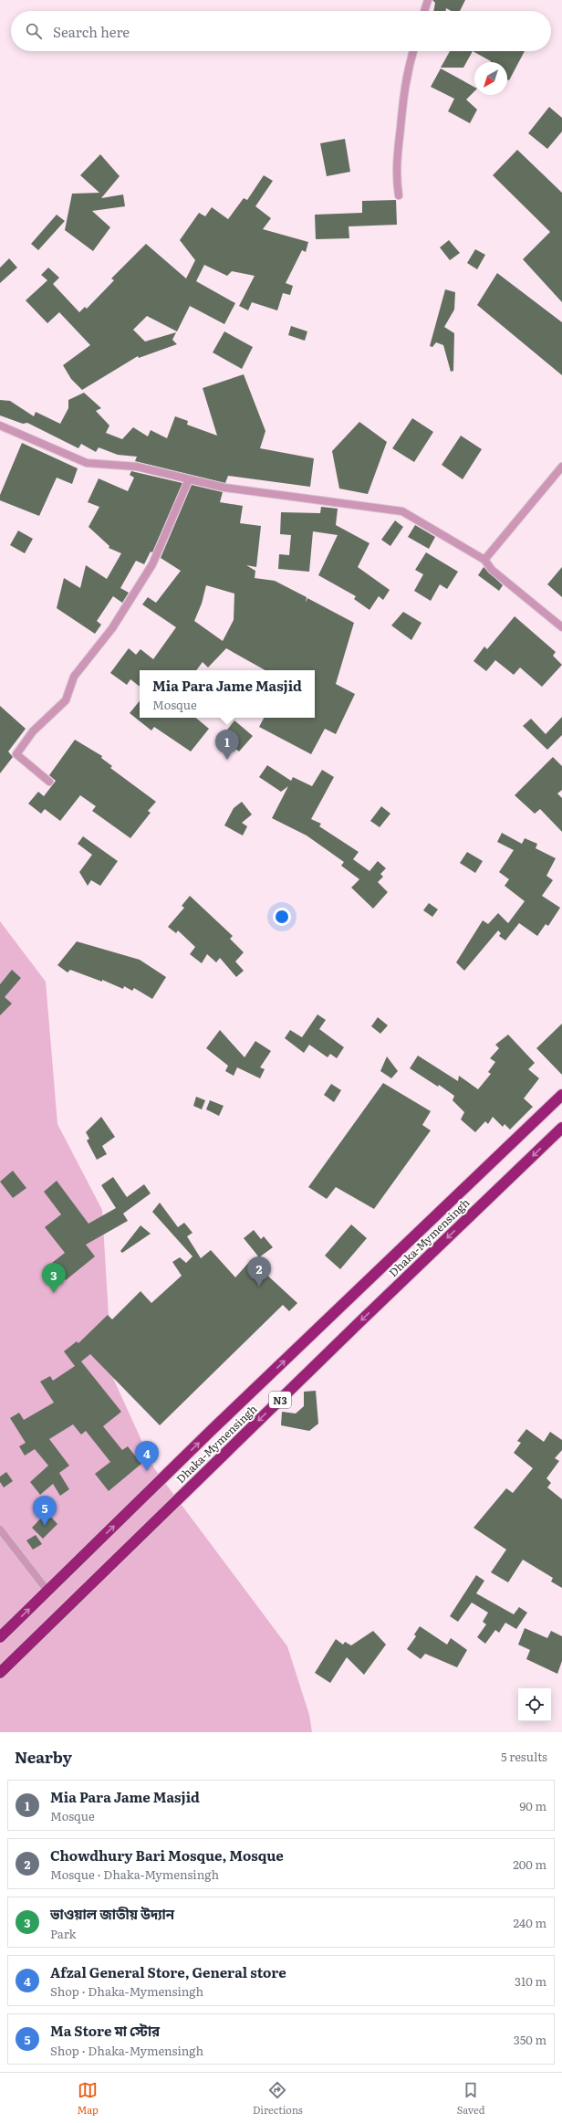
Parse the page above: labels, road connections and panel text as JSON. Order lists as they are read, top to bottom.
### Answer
{
  "streets": {
    "highway": ["Dhaka-Mymensingh", "N3"]
  },
  "north": "bottom left",
  "page": {
    "search": "Search here",
    "popup": ["Mia Para Jame Masjid", "Mosque"],
    "pins": [
      "1",
      "2",
      "3",
      "4",
      "5"
    ],
    "heading": ["Nearby", "5 results"],
    "list": [
      {
        "mark": "1",
        "name": "Mia Para Jame Masjid",
        "note": "Mosque",
        "value": "90 m"
      },
      {
        "mark": "2",
        "name": "Chowdhury Bari Mosque, Mosque",
        "note": "Mosque · Dhaka-Mymensingh",
        "value": "200 m"
      },
      {
        "mark": "3",
        "name": "ভাওয়াল জাতীয় উদ্যান",
        "note": "Park",
        "value": "240 m"
      },
      {
        "mark": "4",
        "name": "Afzal General Store, General store",
        "note": "Shop · Dhaka-Mymensingh",
        "value": "310 m"
      },
      {
        "mark": "5",
        "name": "Ma Store মা স্টোর",
        "note": "Shop · Dhaka-Mymensingh",
        "value": "350 m"
      }
    ],
    "nav": ["Map", "Directions", "Saved"]
  }
}
